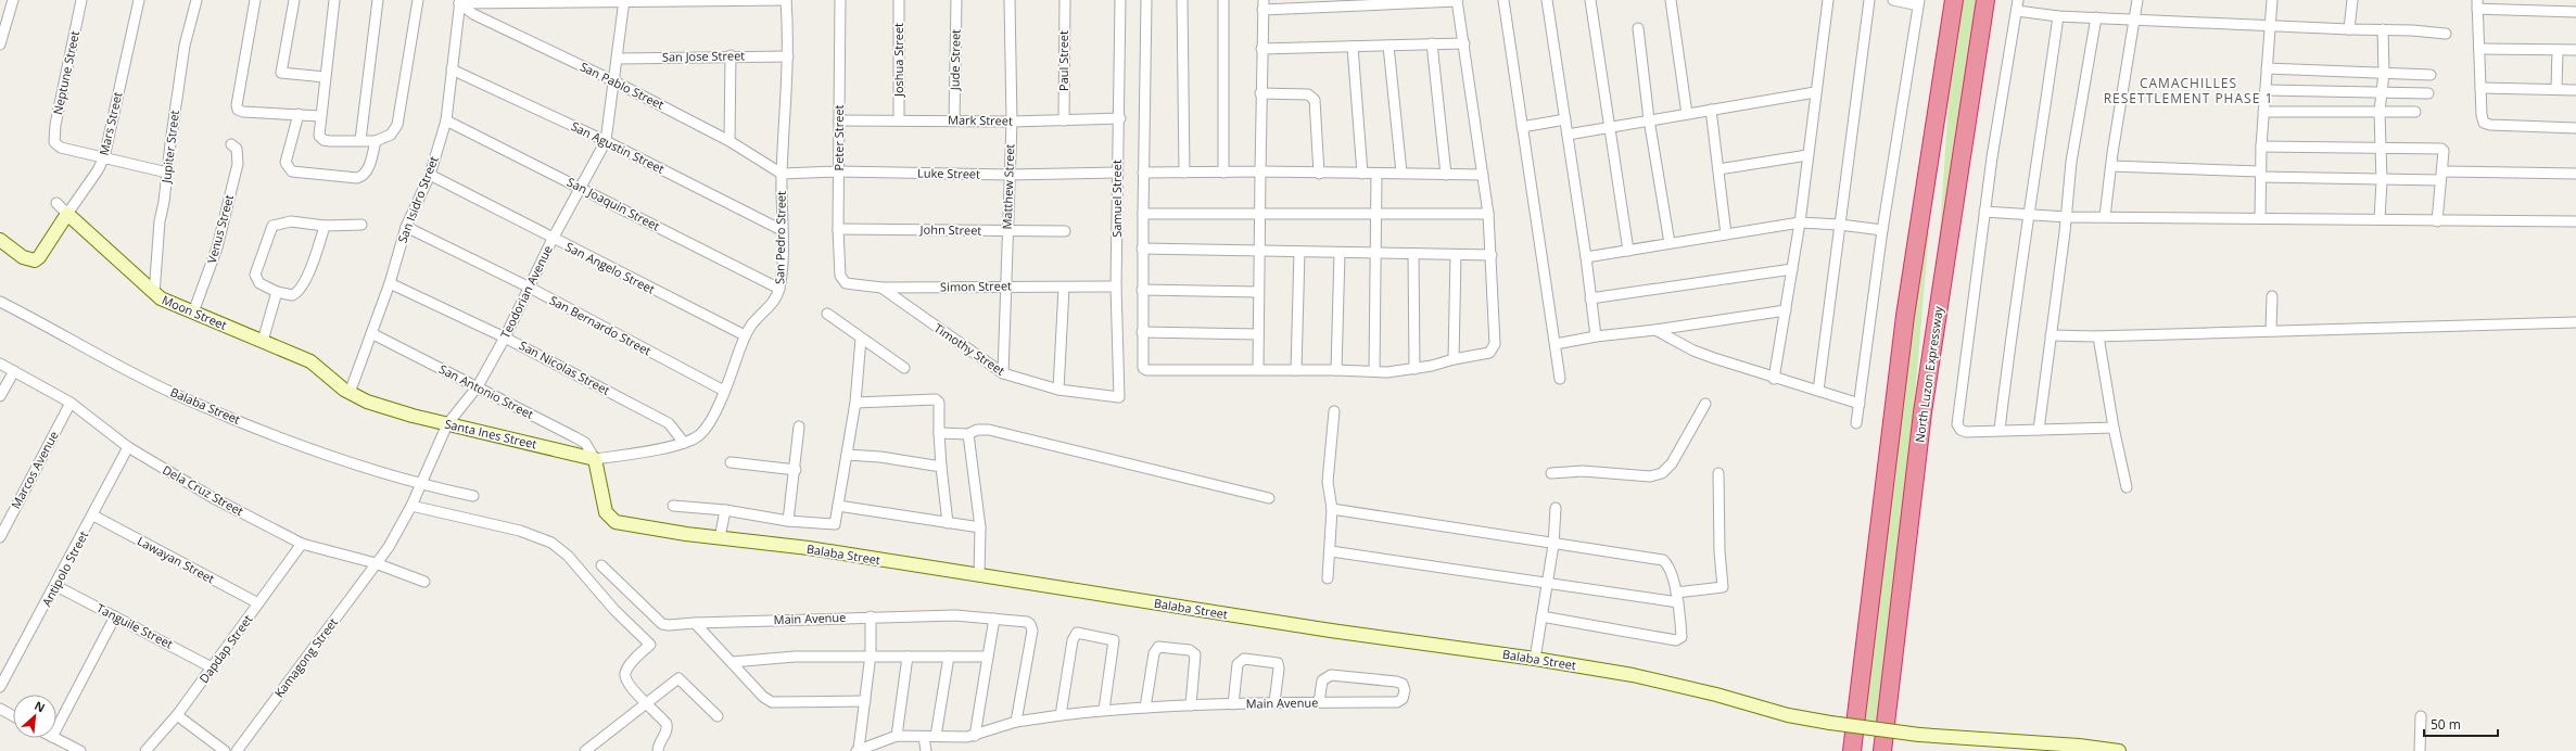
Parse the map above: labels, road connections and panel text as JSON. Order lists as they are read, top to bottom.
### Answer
{
  "streets": {
    "highway": ["North Luzon Expressway"],
    "street": [
      "San Jose Street",
      "Joshua Street",
      "Jude Street",
      "Paul Street",
      "Neptune Street",
      "San Pablo Street",
      "Mark Street",
      "Mars Street",
      "Peter Street",
      "Jupiter Street",
      "San Agustin Street",
      "Luke Street",
      "Matthew Street",
      "Samuel Street",
      "San Isidro Street",
      "San Joaquin Street",
      "Venus Street",
      "John Street",
      "San Pedro Street",
      "San Angelo Street",
      "Simon Street",
      "Teodorian Avenue",
      "Moon Street",
      "San Bernardo Street",
      "Timothy Street",
      "San Nicolas Street",
      "San Antonio Street",
      "Balaba Street",
      "Santa Ines Street",
      "Marcos Avenue",
      "Dela Cruz Street",
      "Lawayan Street",
      "Antipolo Street",
      "Main Avenue",
      "Tanguile Street",
      "Dapdap Street",
      "Kamagong Street"
    ]
  },
  "crossings": [
    ["San Jose Street", "San Pedro Street"],
    ["San Jose Street", "Teodorian Avenue"],
    ["Joshua Street", "Mark Street"],
    ["Jude Street", "Mark Street"],
    ["Paul Street", "Mark Street"],
    ["Neptune Street", "Mars Street"],
    ["San Pablo Street", "Luke Street"],
    ["San Pablo Street", "San Isidro Street"],
    ["San Pablo Street", "San Pedro Street"],
    ["San Pablo Street", "Teodorian Avenue"],
    ["Mark Street", "Peter Street"],
    ["Mark Street", "Matthew Street"],
    ["Mark Street", "Samuel Street"],
    ["Mars Street", "Moon Street"],
    ["Peter Street", "Luke Street"],
    ["Peter Street", "John Street"],
    ["Peter Street", "Simon Street"],
    ["Jupiter Street", "Moon Street"],
    ["San Agustin Street", "San Isidro Street"],
    ["San Agustin Street", "San Pedro Street"],
    ["San Agustin Street", "Teodorian Avenue"],
    ["Luke Street", "Matthew Street"],
    ["Luke Street", "Samuel Street"],
    ["Luke Street", "San Pedro Street"],
    ["Matthew Street", "John Street"],
    ["Matthew Street", "Simon Street"],
    ["Matthew Street", "Timothy Street"],
    ["Samuel Street", "Simon Street"],
    ["Samuel Street", "Timothy Street"],
    ["San Isidro Street", "San Joaquin Street"],
    ["San Isidro Street", "San Angelo Street"],
    ["San Isidro Street", "San Bernardo Street"],
    ["San Isidro Street", "San Nicolas Street"],
    ["San Isidro Street", "San Antonio Street"],
    ["San Isidro Street", "Santa Ines Street"],
    ["San Joaquin Street", "San Pedro Street"],
    ["San Joaquin Street", "Teodorian Avenue"],
    ["Venus Street", "Moon Street"],
    ["San Pedro Street", "San Angelo Street"],
    ["San Pedro Street", "San Bernardo Street"],
    ["San Pedro Street", "San Nicolas Street"],
    ["San Pedro Street", "Santa Ines Street"],
    ["San Angelo Street", "Teodorian Avenue"],
    ["Simon Street", "Timothy Street"],
    ["Teodorian Avenue", "San Bernardo Street"],
    ["Teodorian Avenue", "San Nicolas Street"],
    ["Teodorian Avenue", "San Antonio Street"],
    ["Teodorian Avenue", "Balaba Street"],
    ["Teodorian Avenue", "Santa Ines Street"],
    ["Teodorian Avenue", "Dela Cruz Street"],
    ["Teodorian Avenue", "Kamagong Street"],
    ["Moon Street", "Santa Ines Street"],
    ["San Nicolas Street", "Santa Ines Street"],
    ["San Antonio Street", "Balaba Street"],
    ["San Antonio Street", "Santa Ines Street"],
    ["Balaba Street", "Santa Ines Street"],
    ["Marcos Avenue", "Dela Cruz Street"],
    ["Dela Cruz Street", "Antipolo Street"],
    ["Dela Cruz Street", "Dapdap Street"],
    ["Dela Cruz Street", "Kamagong Street"],
    ["Lawayan Street", "Antipolo Street"],
    ["Lawayan Street", "Dapdap Street"],
    ["Antipolo Street", "Tanguile Street"],
    ["Tanguile Street", "Dapdap Street"]
  ],
  "districts": ["CAMACHILLES RESETTLEMENT PHASE 1"],
  "scale_bar": "50 m",
  "north": "top right"
}
